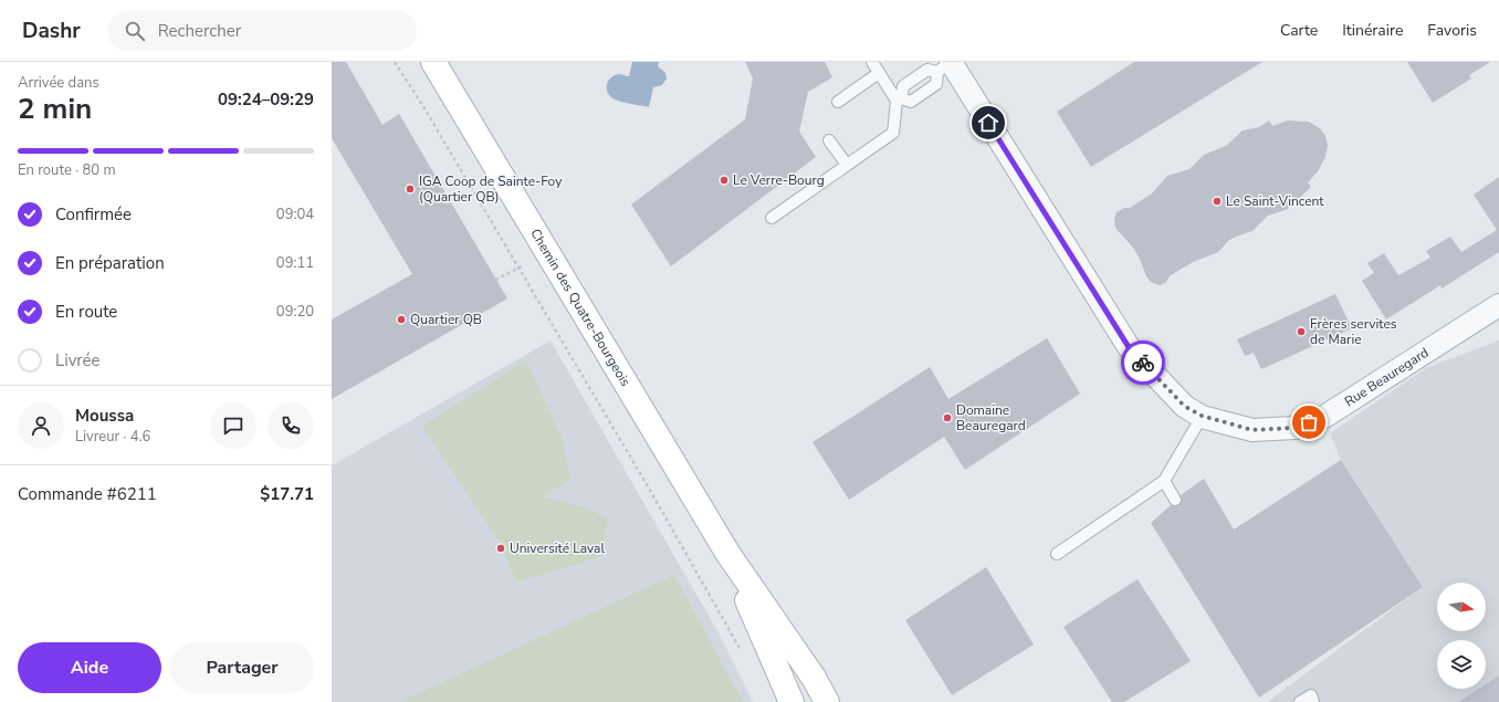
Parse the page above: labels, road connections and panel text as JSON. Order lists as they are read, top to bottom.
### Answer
{
  "streets": {
    "main road": ["Chemin des Quatre-Bourgeois"],
    "street": ["Rue Beauregard"]
  },
  "places": [
    "Le Verre-Bourg",
    "IGA Coop de Sainte-Foy (Quartier QB)",
    "Le Saint-Vincent",
    "Quartier QB",
    "Frères servites de Marie",
    "Domaine Beauregard",
    "Université Laval"
  ],
  "north": "right",
  "page": {
    "header": "Dashr",
    "search": "Rechercher",
    "nav": ["Carte", "Itinéraire", "Favoris"],
    "heading": ["2 min", "Arrivée dans", "09:24–09:29"],
    "panel": [
      "Moussa",
      "Livreur · 4.6",
      "Commande #6211",
      "$17.71"
    ],
    "bar": "En route · 80 m",
    "list": [
      ["Confirmée", "09:04"],
      ["En préparation", "09:11"],
      ["En route", "09:20"],
      "Livrée"
    ],
    "buttons": ["Aide", "Partager"]
  }
}
